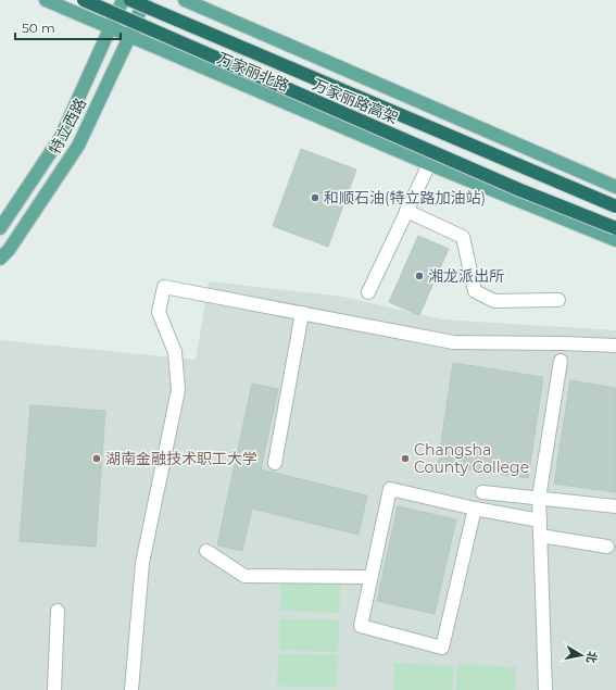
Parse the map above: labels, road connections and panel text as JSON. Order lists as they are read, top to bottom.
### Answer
{
  "streets": {
    "highway": ["万家丽路高架"],
    "main road": ["万家丽北路", "特立西路"]
  },
  "crossings": [
    ["万家丽北路", "特立西路"]
  ],
  "places": [
    "和顺石油(特立路加油站)",
    "湘龙派出所",
    "湖南金融技术职工大学",
    "Changsha County College"
  ],
  "scale_bar": "50 m",
  "north": "right"
}
